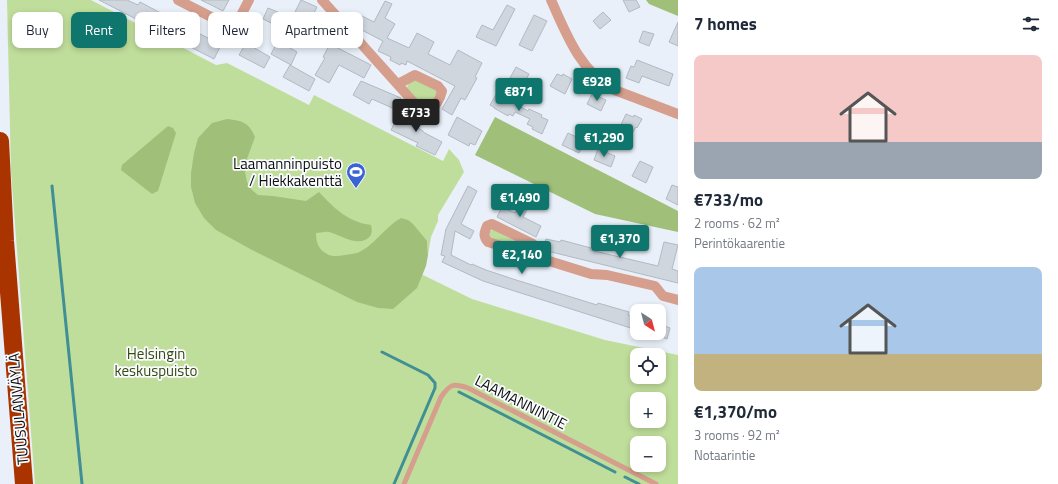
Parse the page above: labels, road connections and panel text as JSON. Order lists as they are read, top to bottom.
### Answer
{
  "streets": {
    "highway": ["TUUSULANVÄYLÄ"],
    "lane": ["LAAMANNINTIE"]
  },
  "parks": ["Helsingin keskuspuisto"],
  "places": {
    "sports": ["Laamanninpuisto / Hiekkakenttä"]
  },
  "north": "bottom right",
  "page": {
    "heading": "7 homes",
    "chip": [
      "Buy",
      "Rent",
      "Filters",
      "New",
      "Apartment"
    ],
    "list": [
      {
        "name": "€733/mo",
        "note": "2 rooms · 62 m² · Perintökaarentie"
      },
      {
        "name": "€1,370/mo",
        "note": "3 rooms · 92 m² · Notaarintie"
      }
    ],
    "price": [
      "€928",
      "€871",
      "€733",
      "€1,290",
      "€1,490",
      "€1,370",
      "€2,140"
    ],
    "map_buttons": ["+", "−"]
  }
}
